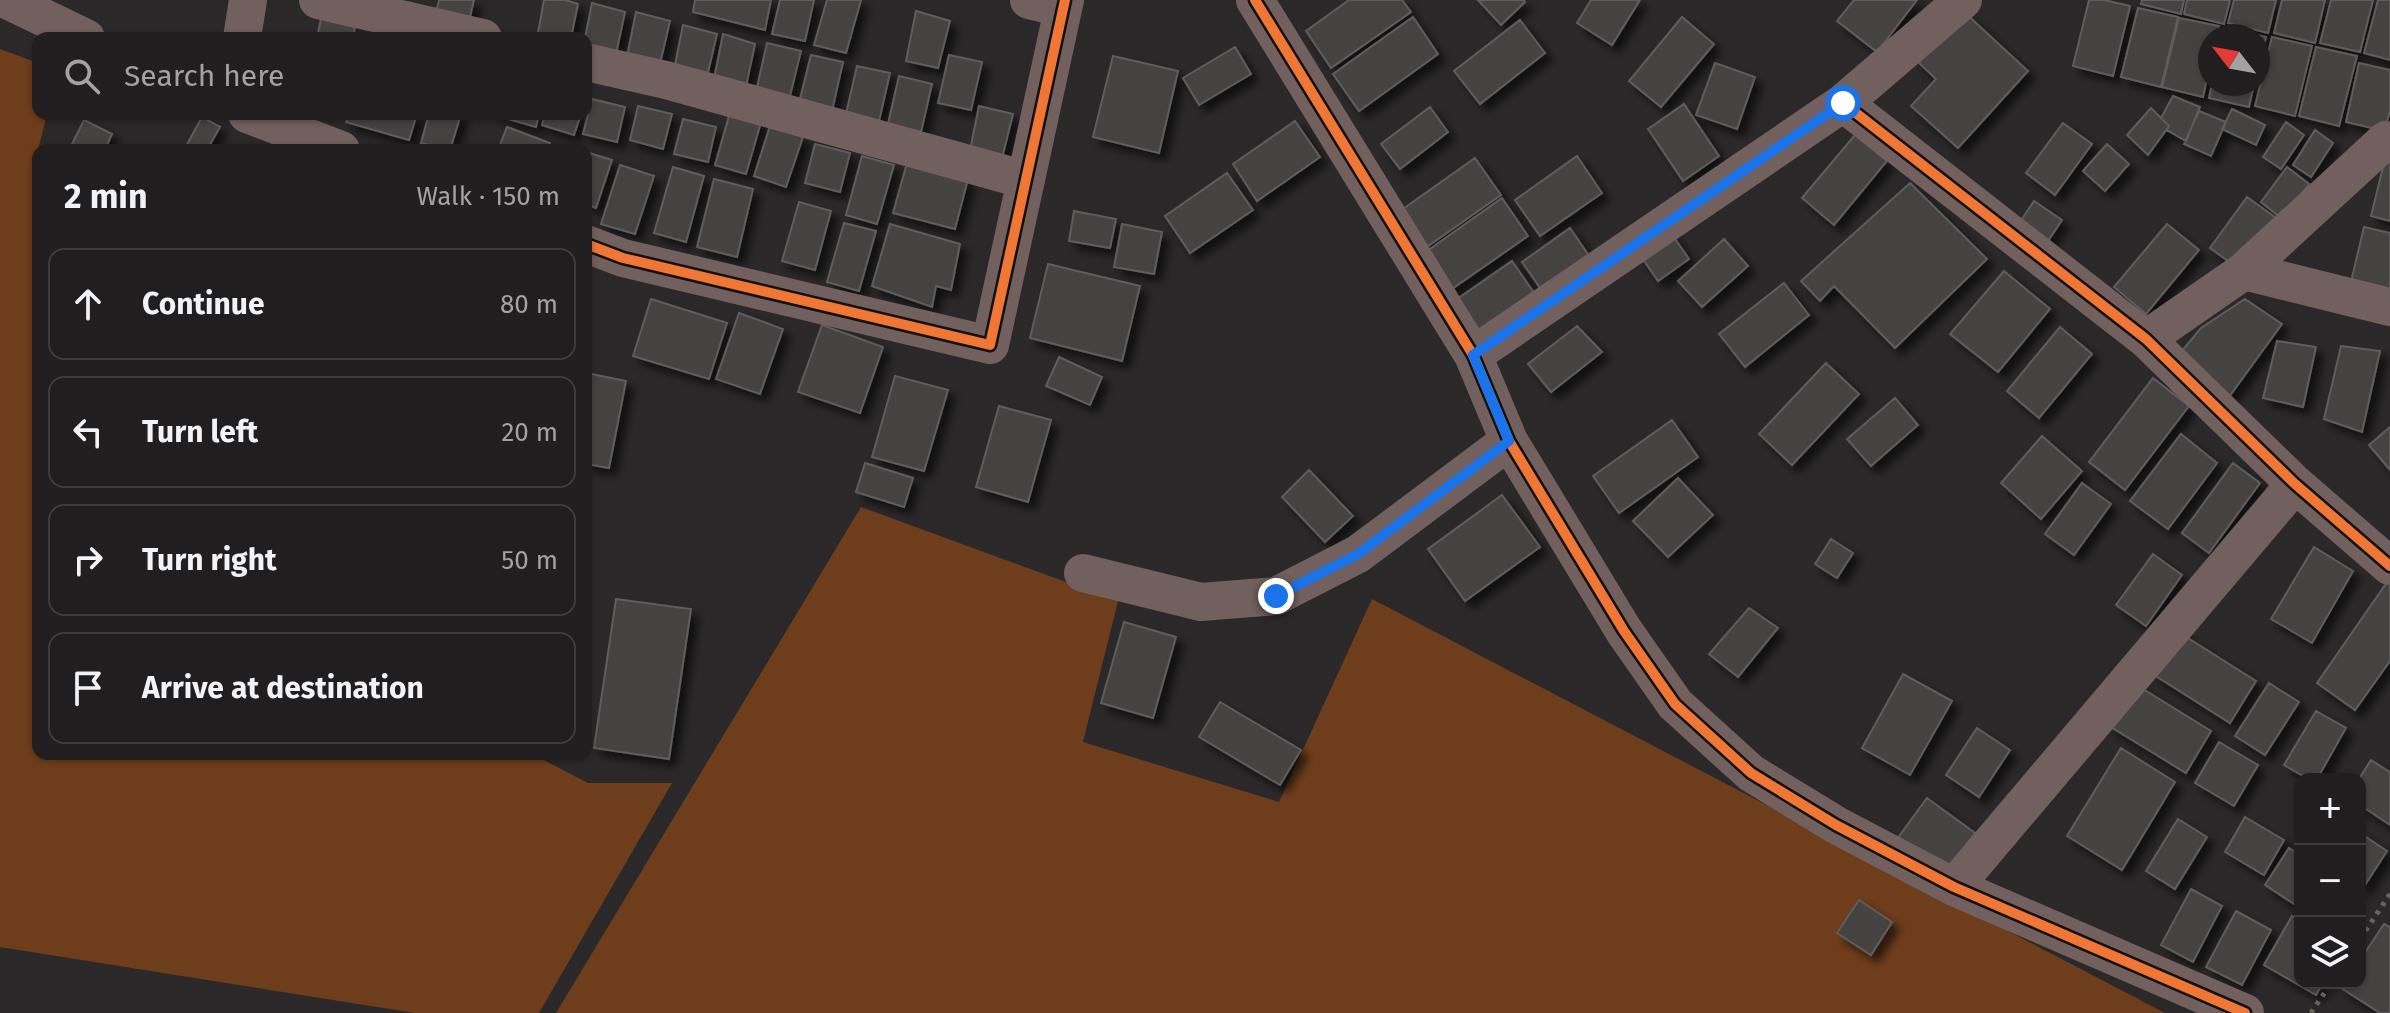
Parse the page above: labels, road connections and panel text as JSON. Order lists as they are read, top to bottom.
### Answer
{
  "north": "top left",
  "page": {
    "search": "Search here",
    "heading": ["2 min", "Walk · 150 m"],
    "list": [
      ["Continue", "80 m"],
      ["Turn left", "20 m"],
      ["Turn right", "50 m"],
      "Arrive at destination"
    ],
    "map_buttons": ["+", "−"]
  }
}
